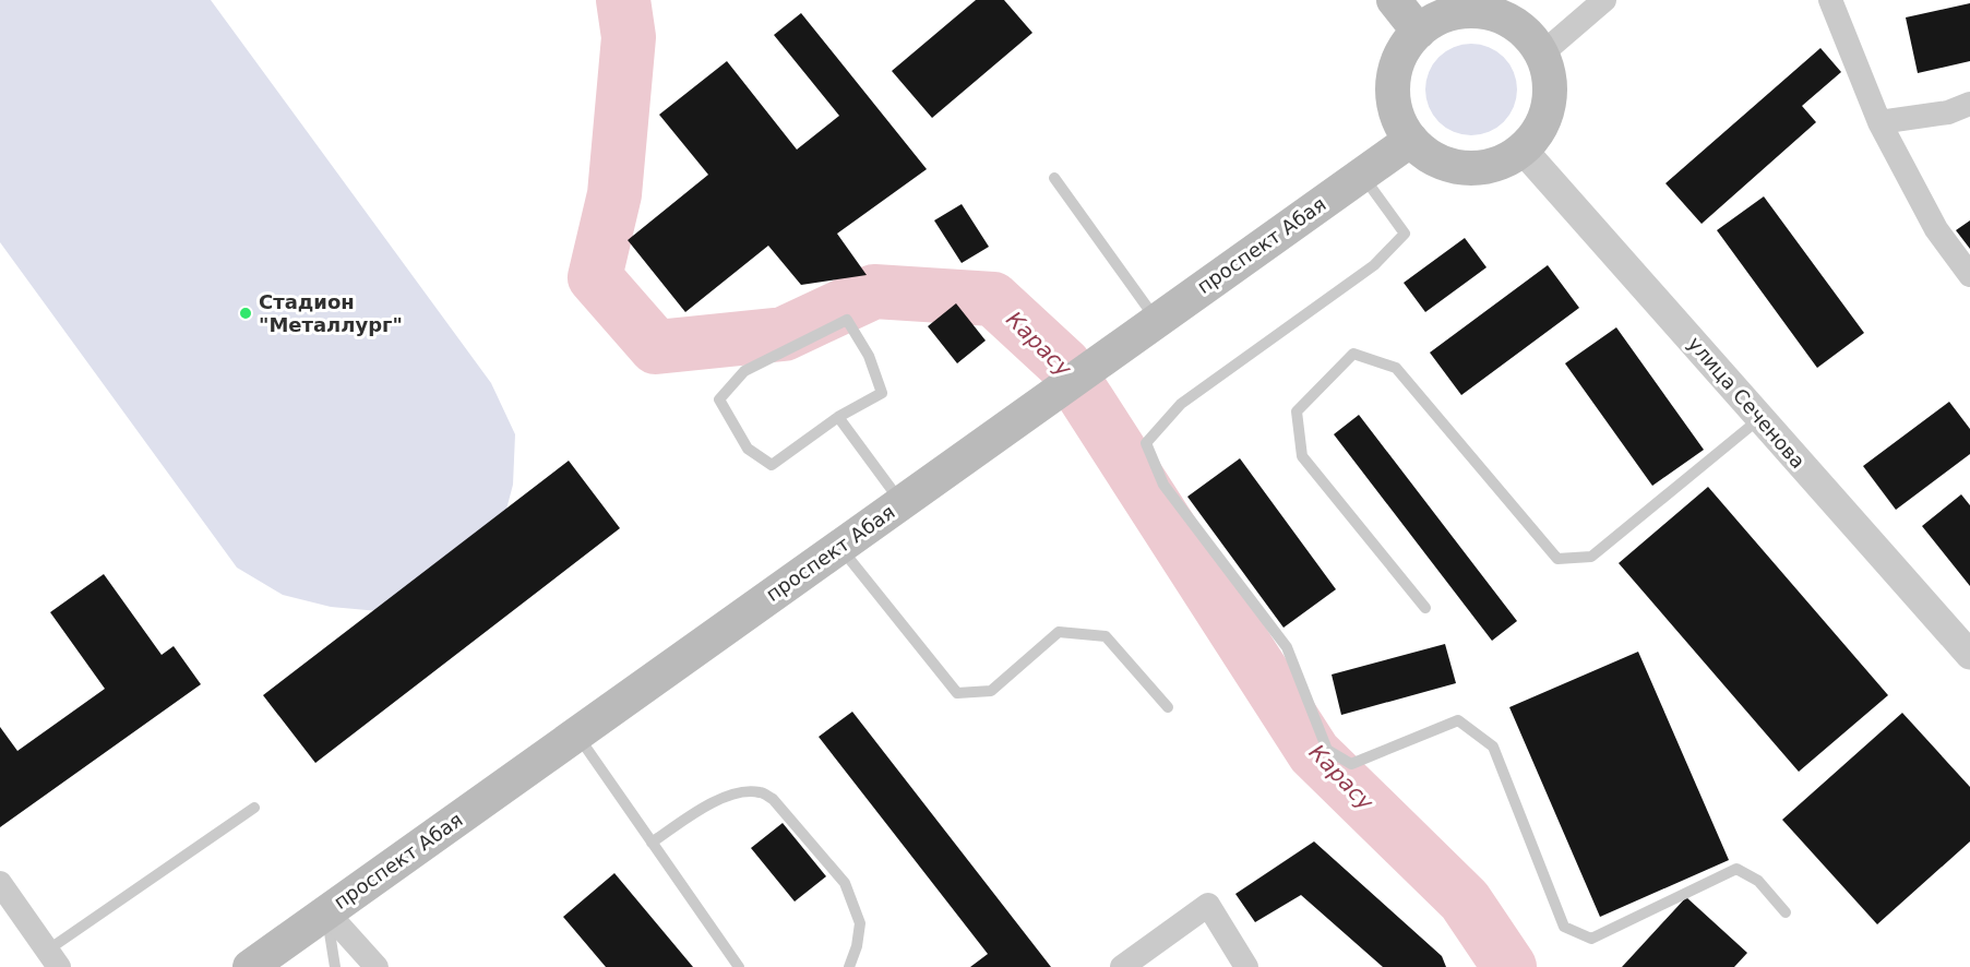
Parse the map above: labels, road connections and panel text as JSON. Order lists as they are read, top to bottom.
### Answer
{
  "streets": {
    "main road": ["проспект Абая"],
    "street": ["улица Сеченова"]
  },
  "crossings": [
    ["проспект Абая", "улица Сеченова"]
  ],
  "water": ["Карасу"],
  "places": ["Стадион \"Металлург\""]
}
